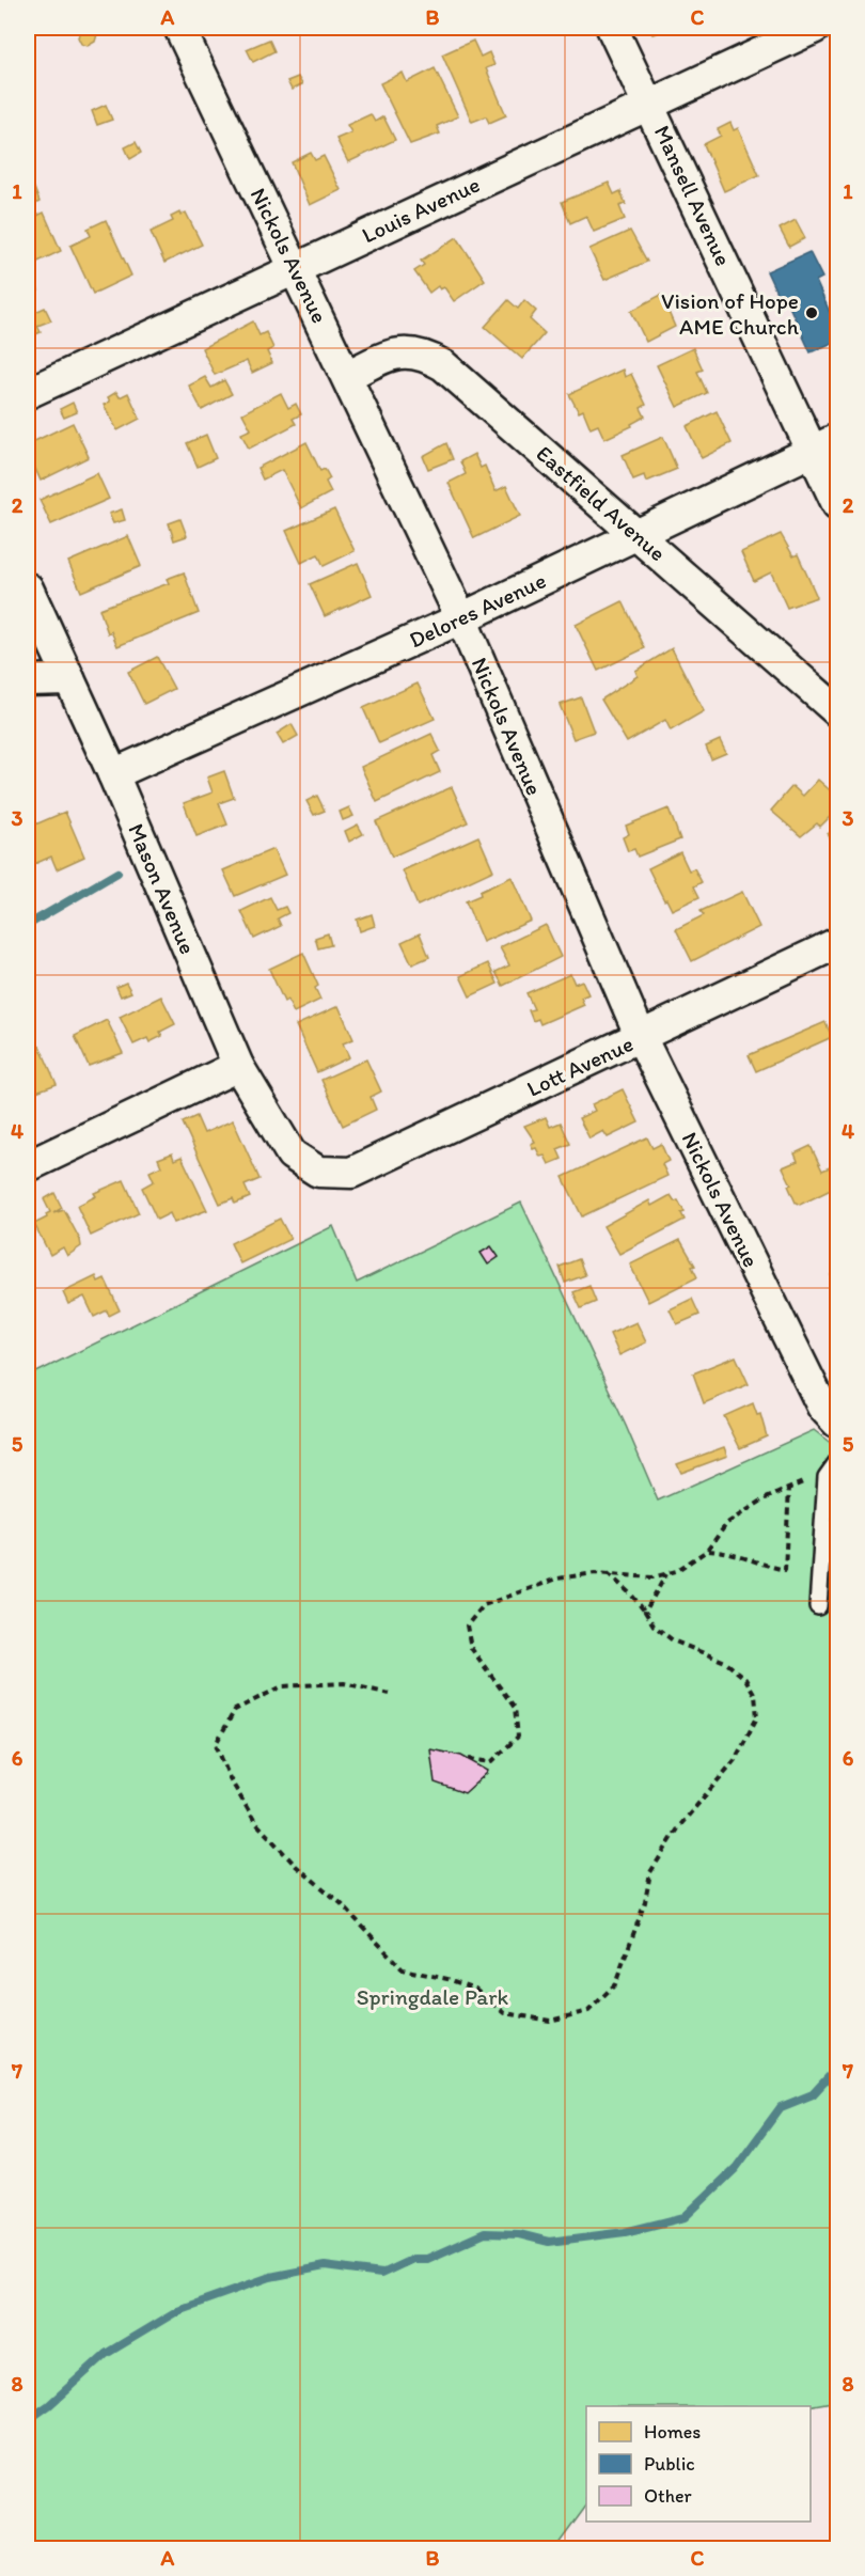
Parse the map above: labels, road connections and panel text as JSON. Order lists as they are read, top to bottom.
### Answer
{
  "streets": {
    "street": [
      "Mansell Avenue",
      "Louis Avenue",
      "Nickols Avenue",
      "Eastfield Avenue",
      "Delores Avenue",
      "Mason Avenue",
      "Lott Avenue"
    ]
  },
  "crossings": [
    ["Mansell Avenue", "Louis Avenue"],
    ["Mansell Avenue", "Delores Avenue"],
    ["Louis Avenue", "Nickols Avenue"],
    ["Nickols Avenue", "Eastfield Avenue"],
    ["Nickols Avenue", "Delores Avenue"],
    ["Nickols Avenue", "Lott Avenue"],
    ["Eastfield Avenue", "Delores Avenue"],
    ["Delores Avenue", "Mason Avenue"],
    ["Mason Avenue", "Lott Avenue"]
  ],
  "parks": ["Springdale Park"],
  "places": ["Vision of Hope AME Church"],
  "legend": ["Homes", "Public", "Other"],
  "grid": {
    "columns": ["A", "B", "C"],
    "rows": [
      "1",
      "2",
      "3",
      "4",
      "5",
      "6",
      "7",
      "8"
    ]
  }
}
